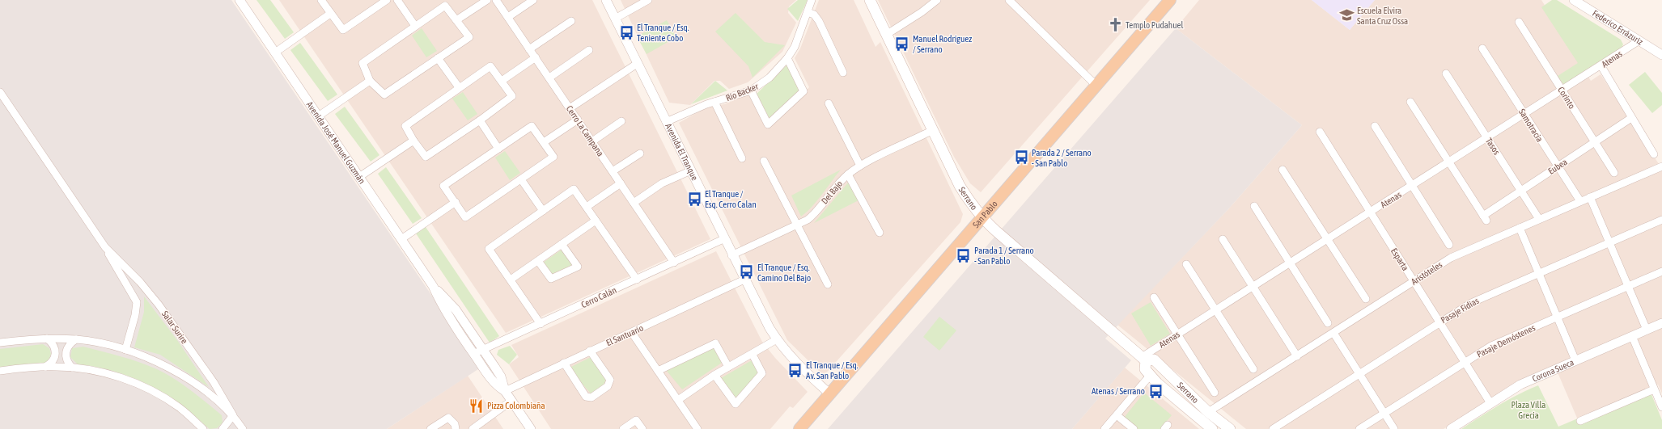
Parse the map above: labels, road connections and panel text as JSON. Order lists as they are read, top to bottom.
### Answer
{
  "streets": {
    "main road": ["Serrano", "San Pablo"],
    "street": [
      "Federico Errázuriz",
      "Atenas",
      "Río Backer",
      "Corinto",
      "Samotracia",
      "Cerro La Campana",
      "Avenida José Manuel Guzmán",
      "Tasos",
      "Avenida El Tranque",
      "Eubea",
      "Del Bajo",
      "Esparta",
      "Aristóteles",
      "Cerro Calán",
      "Pasaje Fidias",
      "Salar Surire",
      "El Santuario",
      "Pasaje Demóstenes",
      "Corona Sueca"
    ]
  },
  "crossings": [
    ["Federico Errázuriz", "Atenas"],
    ["Atenas", "Corinto"],
    ["Atenas", "Samotracia"],
    ["Atenas", "Tasos"],
    ["Atenas", "Eubea"],
    ["Atenas", "Serrano"],
    ["Atenas", "Esparta"],
    ["Río Backer", "Avenida El Tranque"],
    ["Corinto", "Eubea"],
    ["Samotracia", "Eubea"],
    ["Samotracia", "Aristóteles"],
    ["Cerro La Campana", "Cerro Calán"],
    ["Avenida José Manuel Guzmán", "Cerro Calán"],
    ["Avenida José Manuel Guzmán", "El Santuario"],
    ["Tasos", "Eubea"],
    ["Tasos", "Aristóteles"],
    ["Avenida El Tranque", "Del Bajo"],
    ["Avenida El Tranque", "San Pablo"],
    ["Avenida El Tranque", "Cerro Calán"],
    ["Avenida El Tranque", "El Santuario"],
    ["Del Bajo", "Serrano"],
    ["Serrano", "San Pablo"],
    ["Serrano", "Aristóteles"],
    ["Esparta", "Aristóteles"],
    ["Esparta", "Pasaje Fidias"],
    ["Esparta", "Pasaje Demóstenes"],
    ["Esparta", "Corona Sueca"]
  ],
  "parks": ["Plaza Villa Grecia"],
  "places": {
    "school or university": ["Escuela Elvira Santa Cruz Ossa"],
    "church": ["Templo Pudahuel"],
    "bus stop": [
      "El Tranque / Esq. Teniente Cobo",
      "Manuel Rodríguez / Serrano",
      "Parada 2 / Serrano - San Pablo",
      "El Tranque / Esq. Cerro Calan",
      "Parada 1 / Serrano - San Pablo",
      "El Tranque / Esq. Camino Del Bajo",
      "El Tranque / Esq. Av. San Pablo",
      "Atenas / Serrano"
    ],
    "restaurant": ["Pizza Colombiaña"]
  }
}
